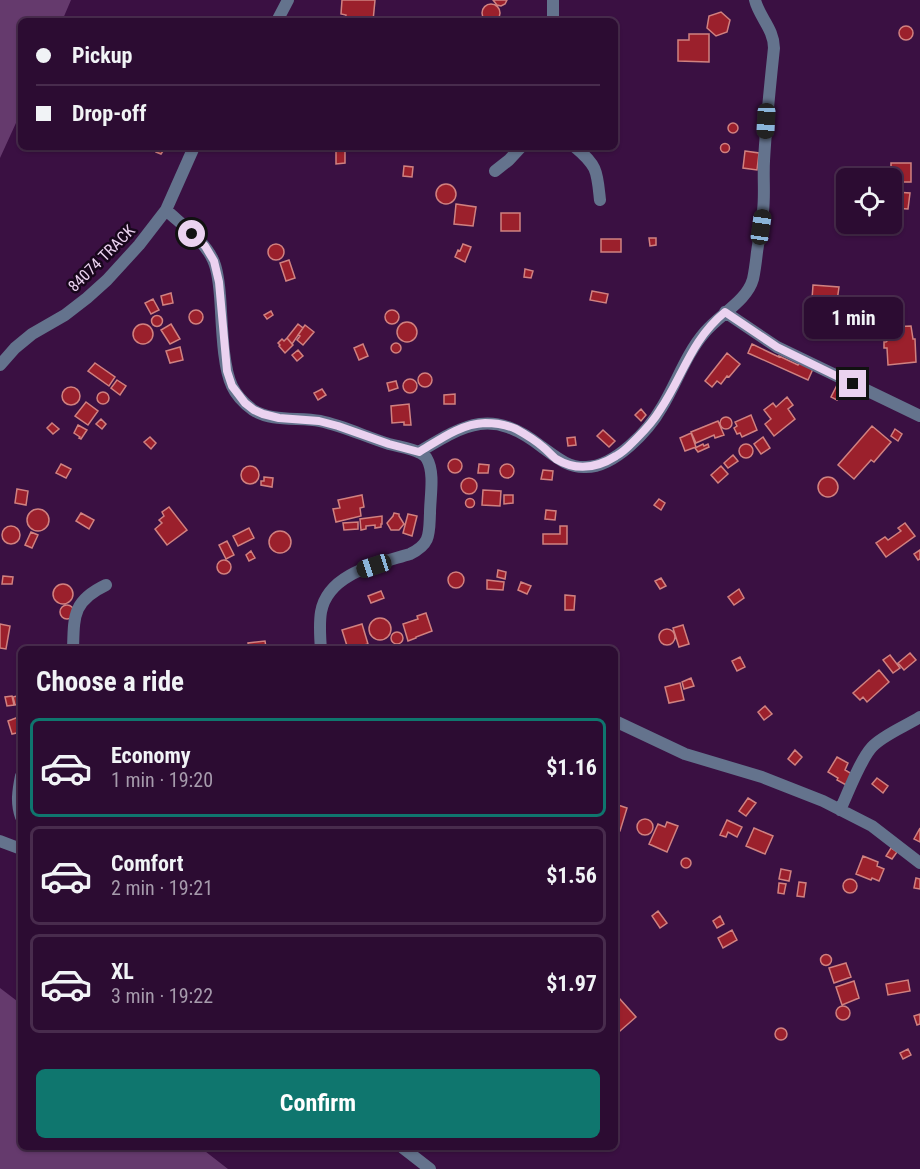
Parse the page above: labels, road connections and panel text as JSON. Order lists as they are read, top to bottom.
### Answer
{
  "streets": {
    "street": ["84074 TRACK"]
  },
  "page": {
    "banner": ["Pickup", "Drop-off"],
    "bubble": "1 min",
    "heading": "Choose a ride",
    "list": [
      {
        "name": "Economy",
        "note": "1 min · 19:20",
        "value": "$1.16"
      },
      {
        "name": "Comfort",
        "note": "2 min · 19:21",
        "value": "$1.56"
      },
      {
        "name": "XL",
        "note": "3 min · 19:22",
        "value": "$1.97"
      }
    ],
    "buttons": "Confirm"
  }
}
